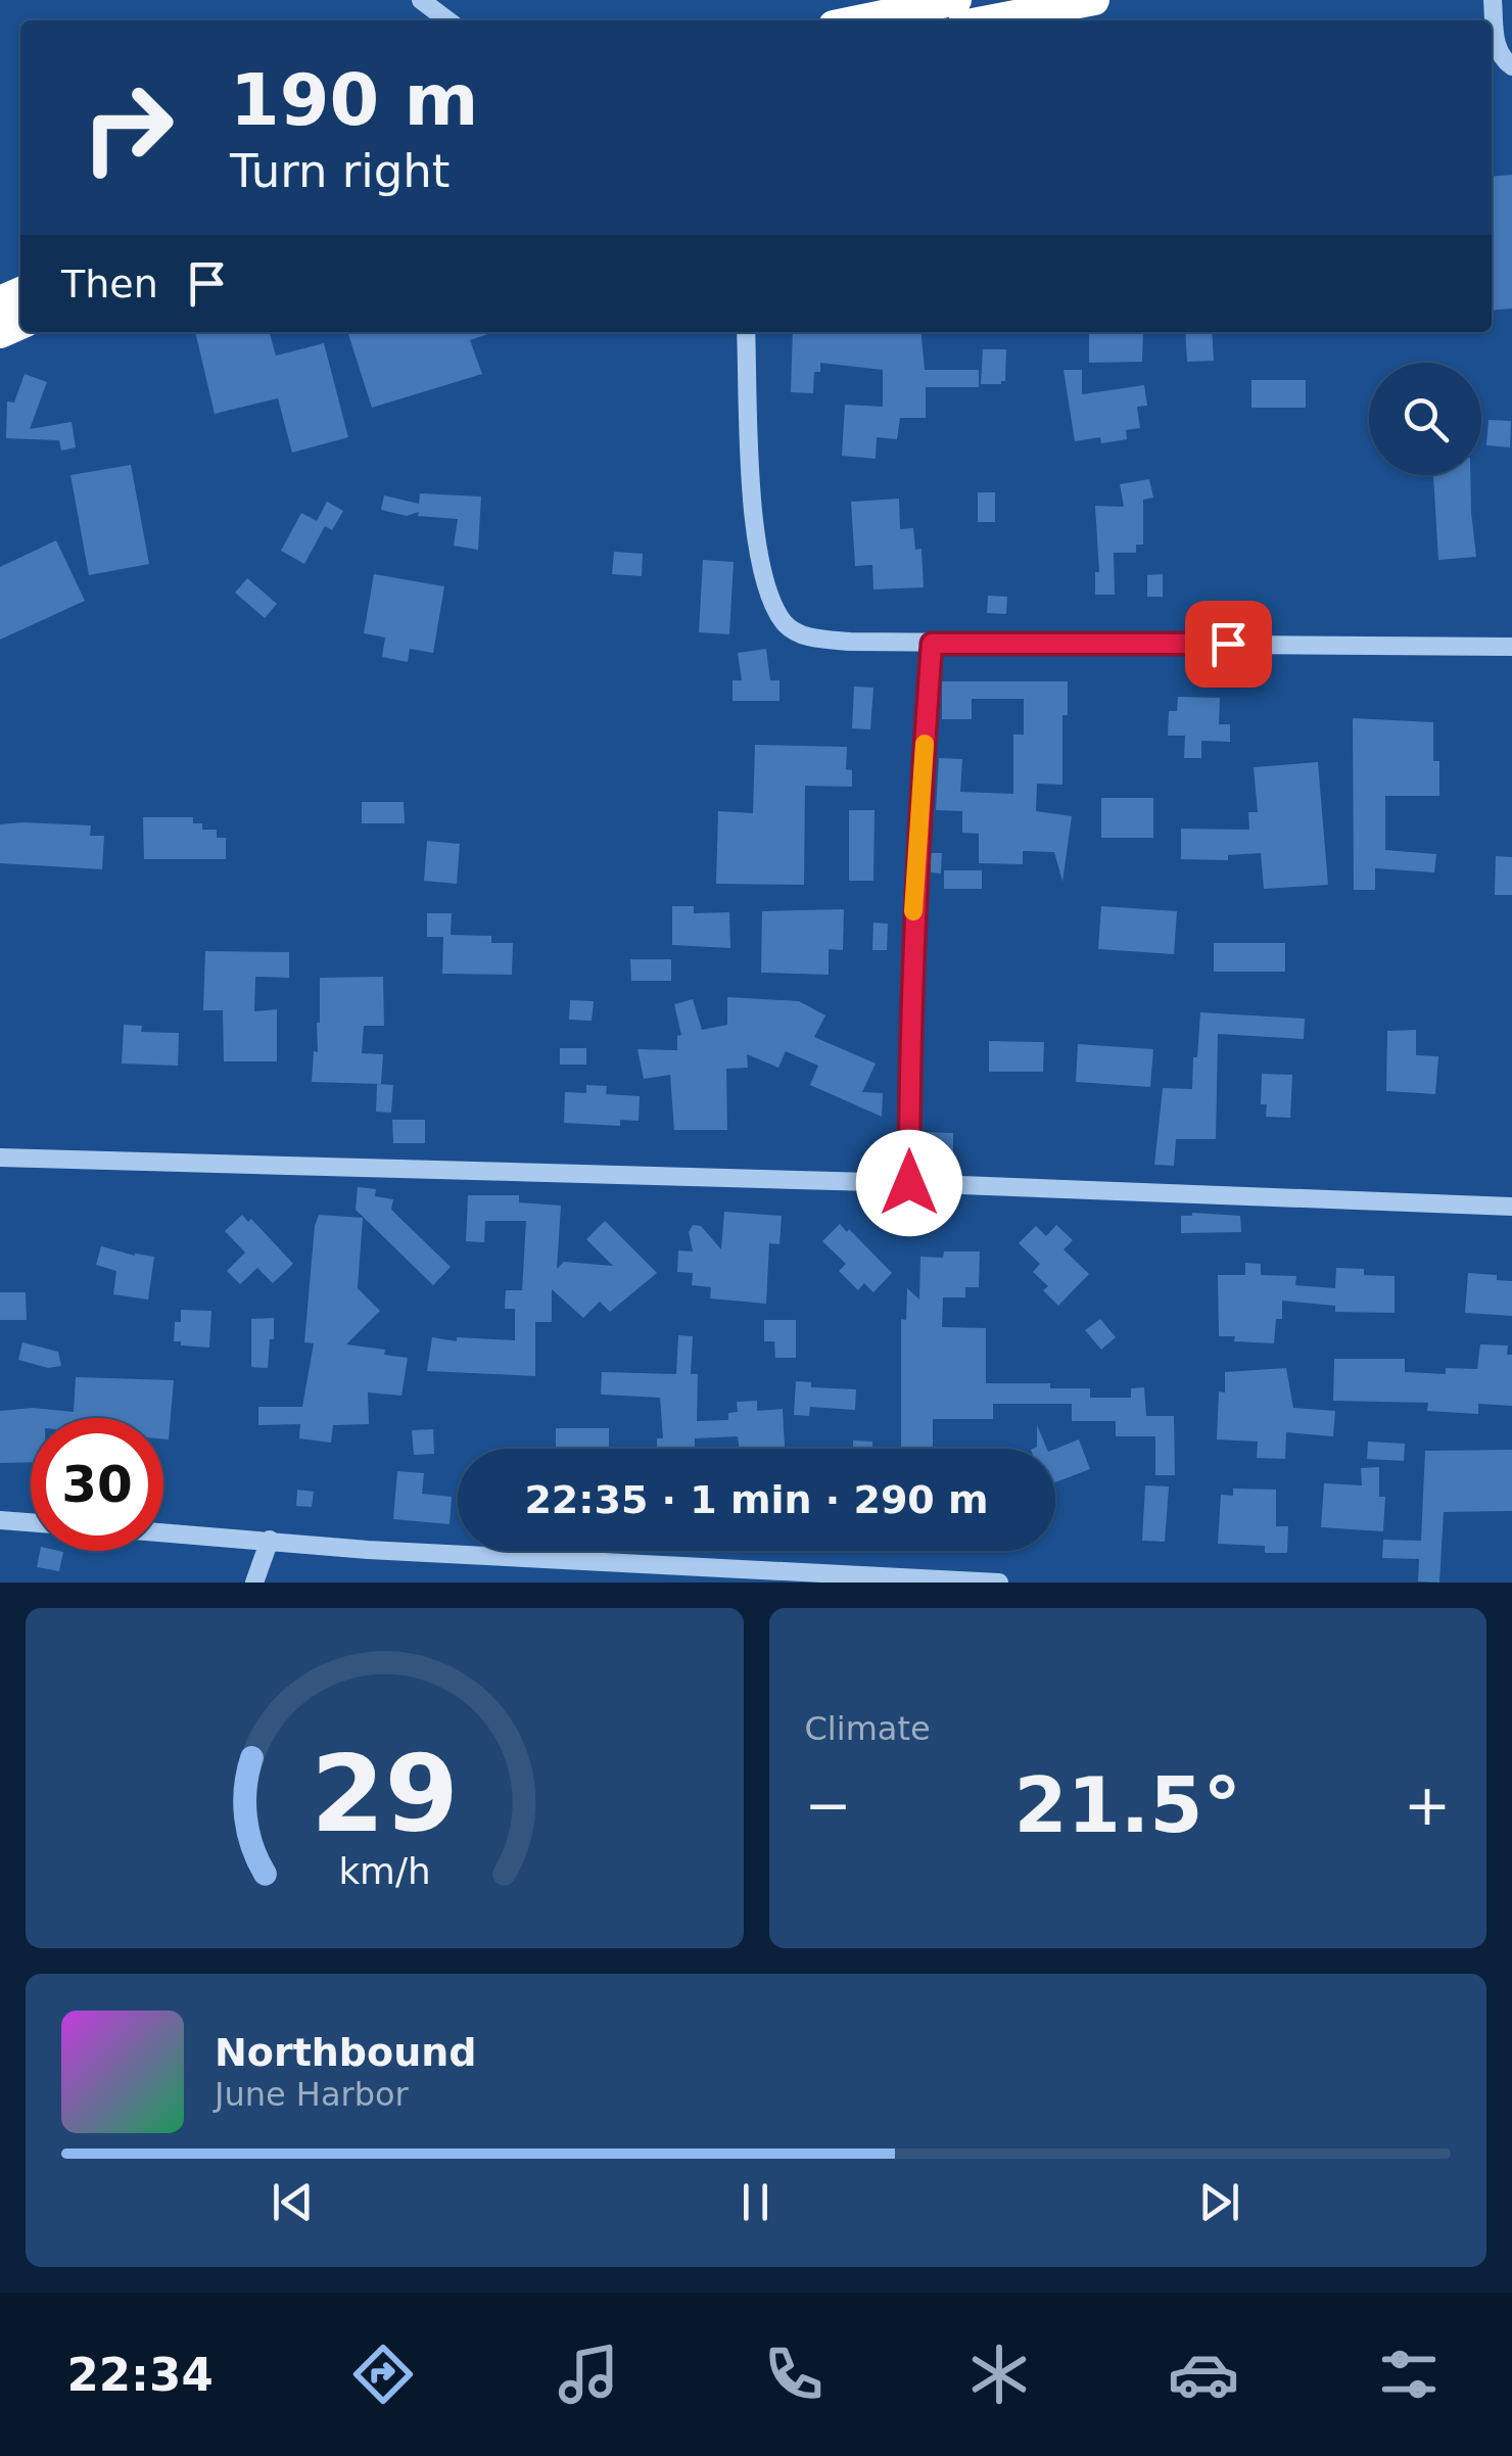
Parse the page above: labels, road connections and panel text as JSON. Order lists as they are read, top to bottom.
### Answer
{
  "page": {
    "turn": ["190 m", "Turn right"],
    "then": "Then",
    "limit": "30",
    "trip": "22:35 · 1 min · 290 m",
    "tile": "Climate",
    "heat": ["−", "21.5°", "+"],
    "song": ["Northbound", "June Harbor"],
    "tabs": "22:34",
    "gauge": ["29", "km/h"]
  }
}
